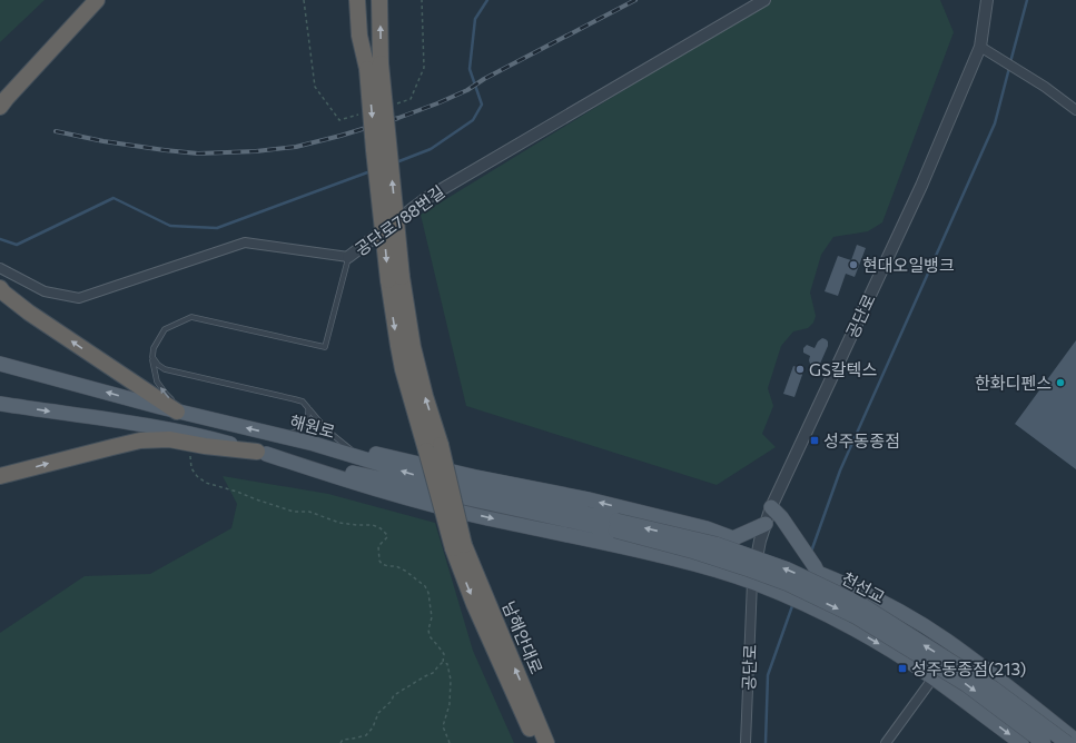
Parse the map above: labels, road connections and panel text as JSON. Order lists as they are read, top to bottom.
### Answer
{
  "streets": {
    "highway": ["남해안대로"],
    "main road": ["해원로", "천선교"],
    "street": ["공단로788번길", "공단로"]
  },
  "crossings": [
    ["해원로", "천선교"]
  ],
  "places": {
    "other": ["현대오일뱅크", "GS칼텍스", "한화디펜스"],
    "transit": ["성주동종점", "성주동종점(213)"]
  }
}
